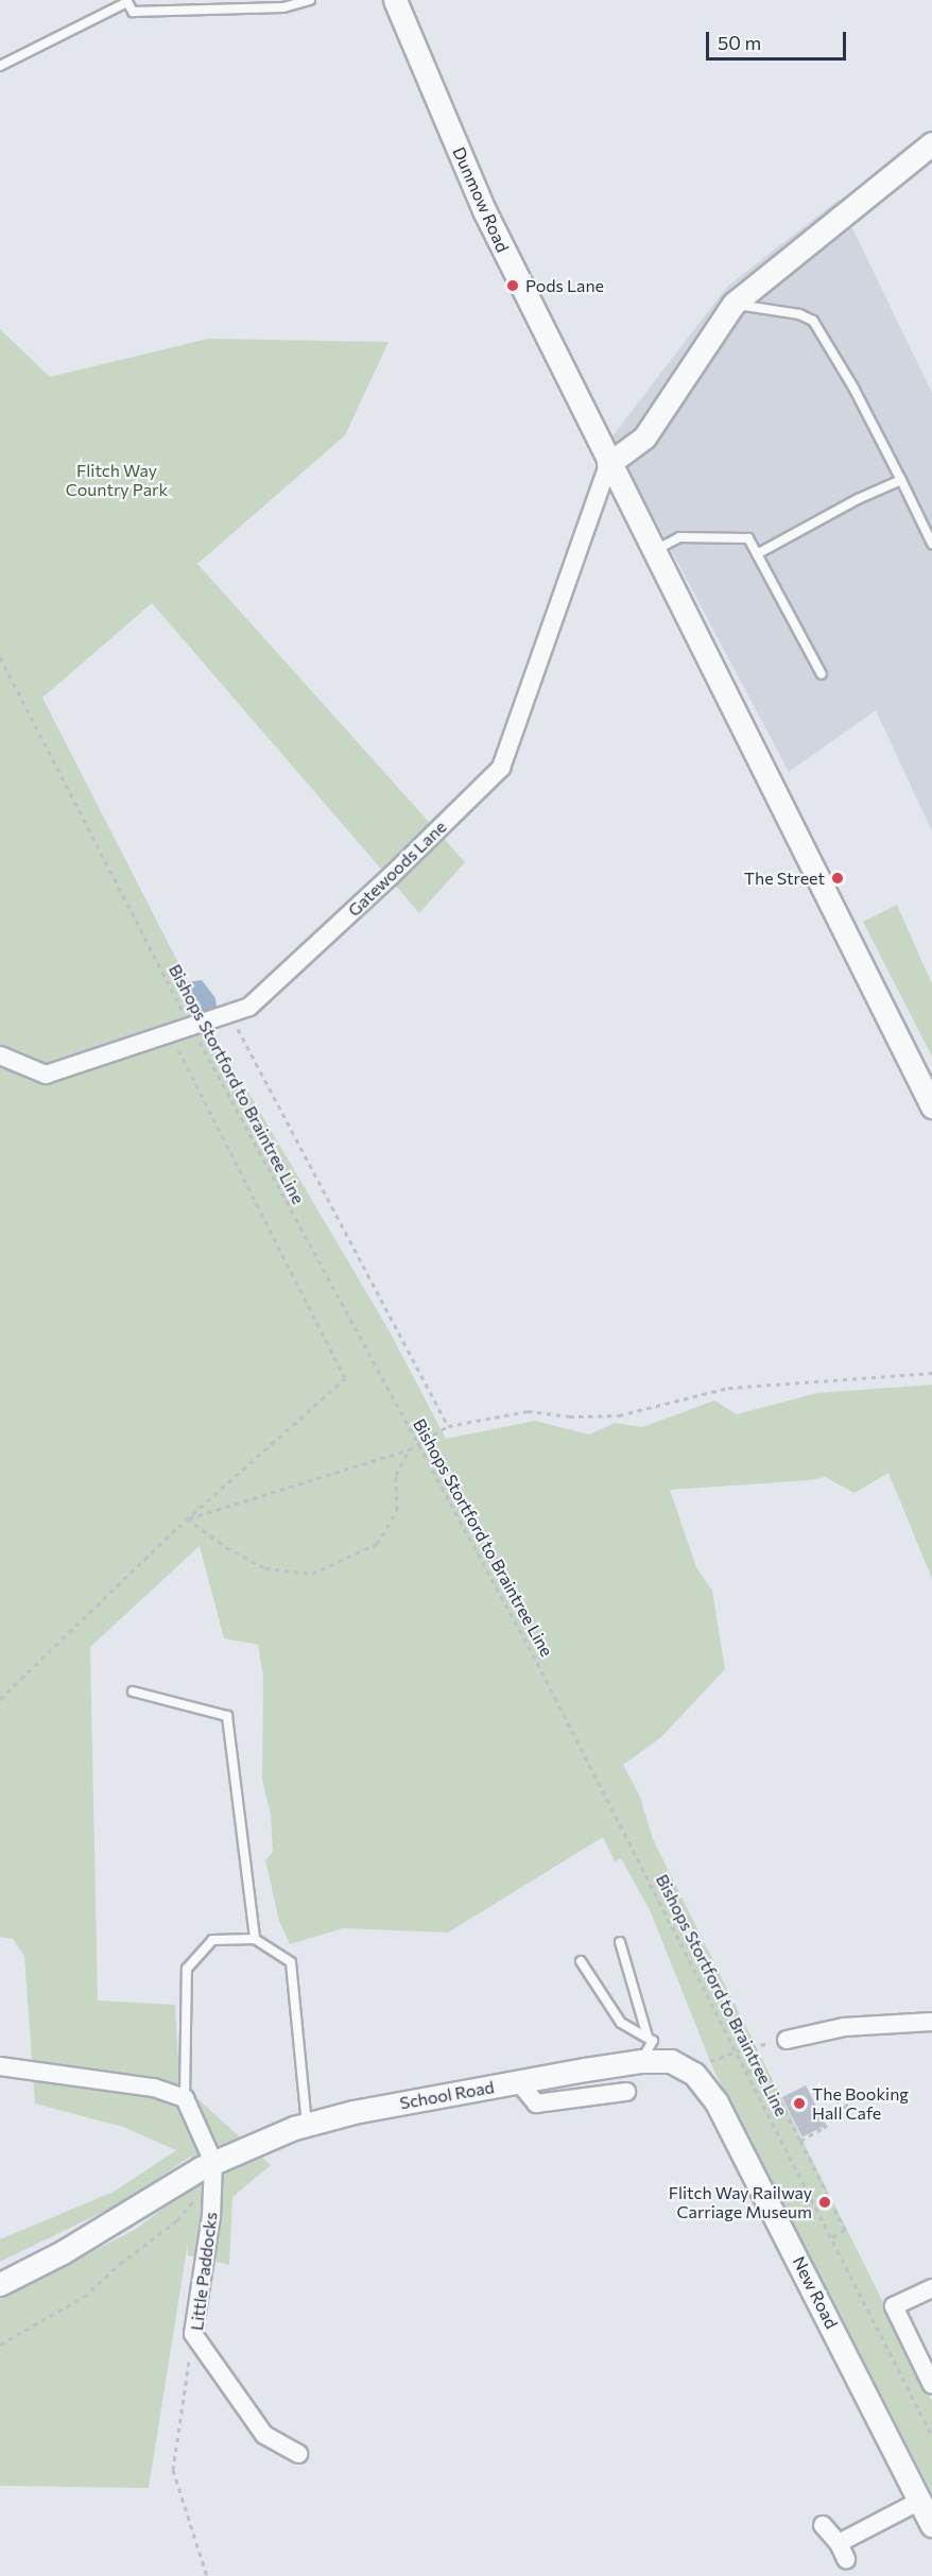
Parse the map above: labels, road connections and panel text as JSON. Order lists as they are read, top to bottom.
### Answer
{
  "streets": {
    "street": [
      "Dunmow Road",
      "Gatewoods Lane",
      "School Road",
      "Little Paddocks",
      "New Road"
    ],
    "path": ["Bishops Stortford to Braintree Line"]
  },
  "crossings": [
    ["Dunmow Road", "Gatewoods Lane"],
    ["Gatewoods Lane", "Bishops Stortford to Braintree Line"],
    ["School Road", "Little Paddocks"],
    ["School Road", "New Road"]
  ],
  "parks": ["Flitch Way Country Park"],
  "places": [
    "Pods Lane",
    "The Street",
    "The Booking Hall Cafe",
    "Flitch Way Railway Carriage Museum"
  ],
  "scale_bar": "50 m"
}
